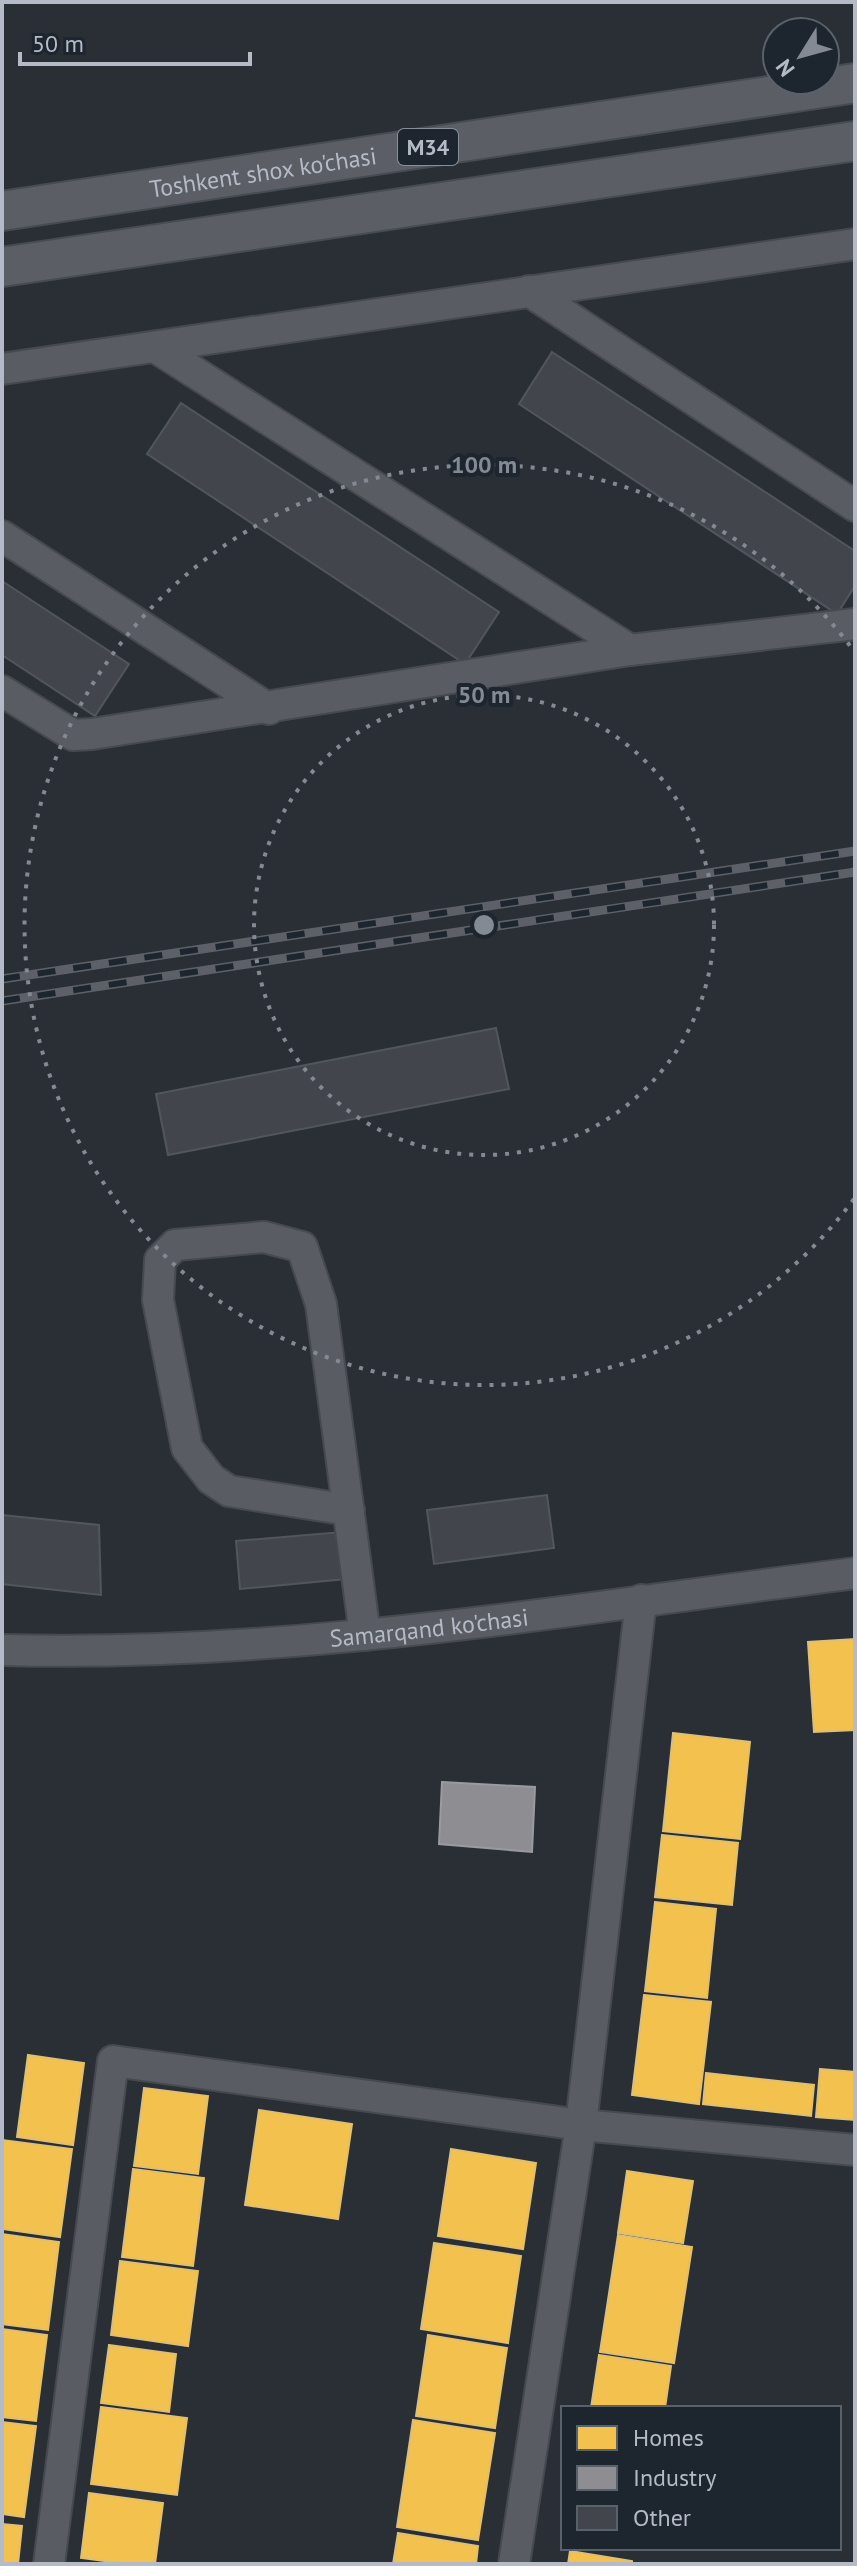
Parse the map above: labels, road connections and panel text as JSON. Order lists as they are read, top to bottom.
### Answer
{
  "streets": {
    "main road": ["M34", "Toshkent shox ko'chasi"],
    "street": ["Samarqand ko'chasi"]
  },
  "legend": ["Homes", "Industry", "Other"],
  "scale_bar": "50 m",
  "north": "bottom left",
  "rings": ["100 m", "50 m"]
}
